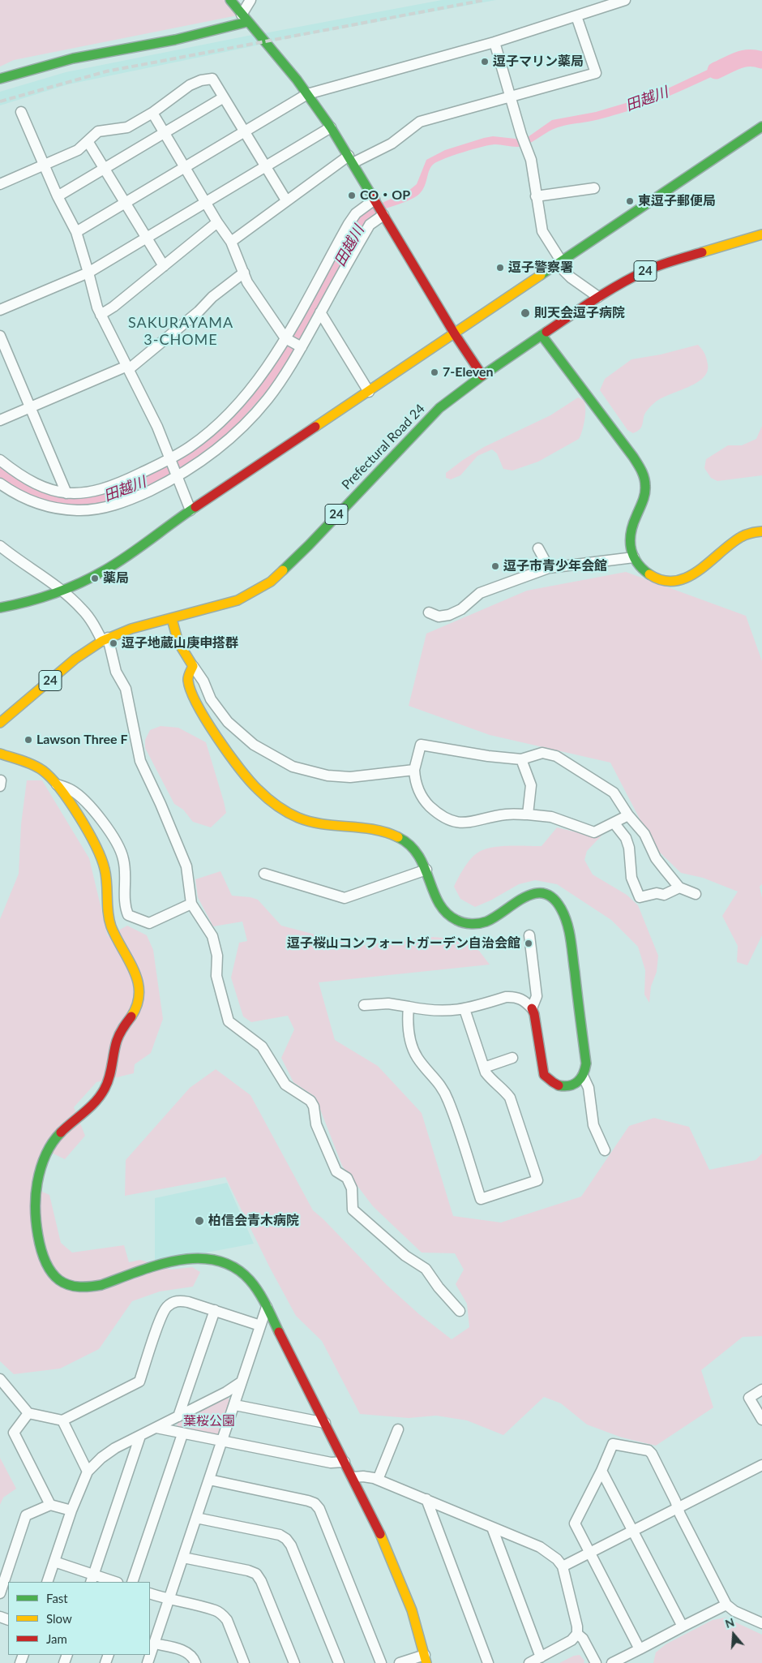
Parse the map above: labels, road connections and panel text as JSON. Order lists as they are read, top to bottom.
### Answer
{
  "streets": {
    "street": ["24", "Prefectural Road 24"]
  },
  "districts": ["SAKURAYAMA 3-CHOME"],
  "water": ["田越川"],
  "parks": ["葉桜公園"],
  "places": [
    "逗子マリン薬局",
    "CO・OP",
    "東逗子郵便局",
    "逗子警察署",
    "則天会逗子病院",
    "7-Eleven",
    "逗子市青少年会館",
    "薬局",
    "逗子地蔵山庚申搭群",
    "Lawson Three F",
    "逗子桜山コンフォートガーデン自治会館",
    "柏信会青木病院"
  ],
  "legend": ["Fast", "Slow", "Jam"],
  "north": "top"
}
